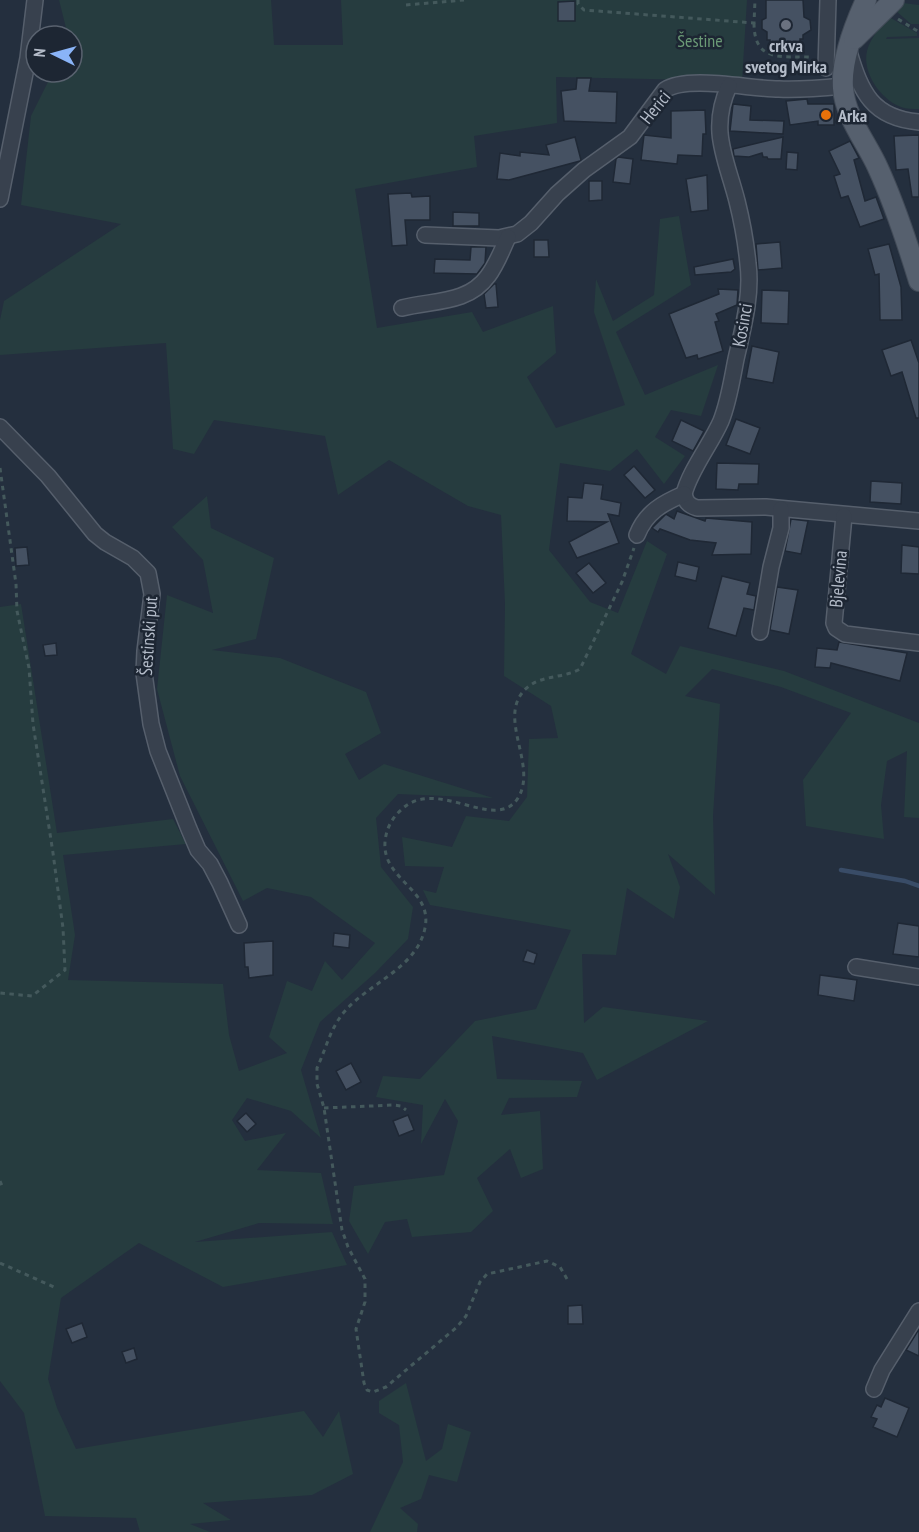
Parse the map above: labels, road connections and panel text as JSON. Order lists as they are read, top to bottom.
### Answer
{
  "streets": {
    "street": [
      "Herici",
      "Kosinci",
      "Bjelevina",
      "Šestinski put"
    ]
  },
  "crossings": [
    ["Herici", "Kosinci"]
  ],
  "parks": ["Šestine"],
  "places": ["crkva svetog Mirka", "Arka"],
  "north": "left"
}
